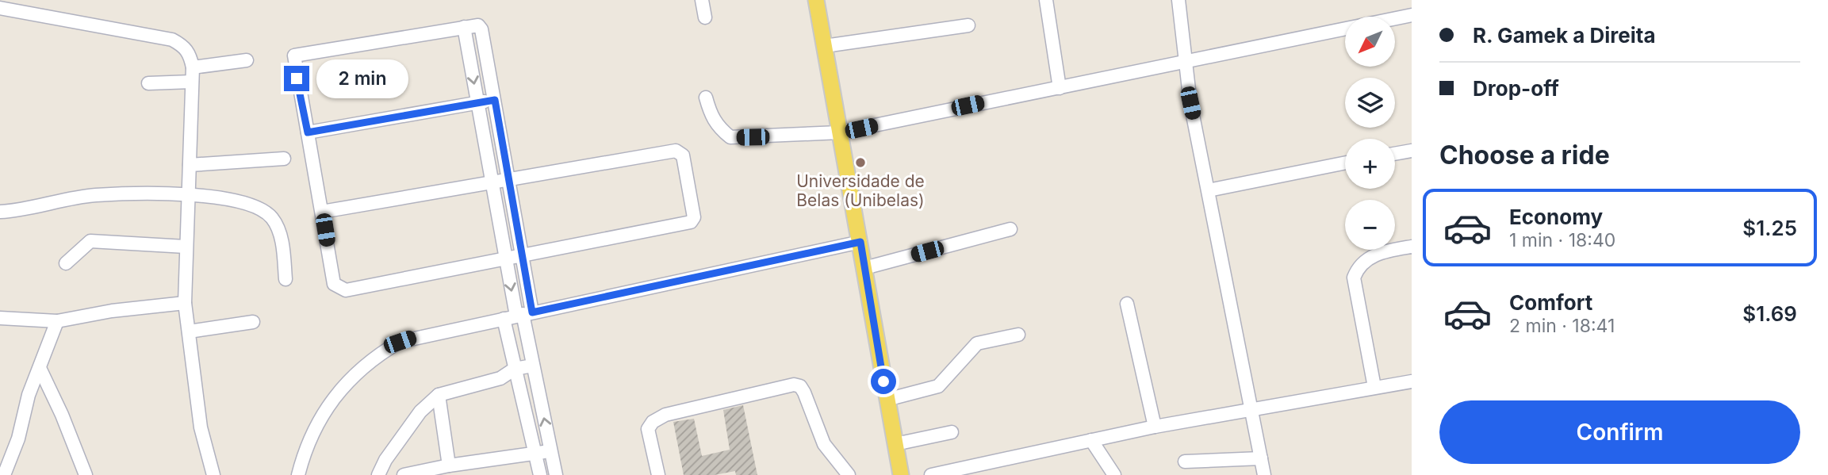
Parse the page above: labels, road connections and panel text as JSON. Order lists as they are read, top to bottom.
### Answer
{
  "places": ["Universidade de Belas (Unibelas)"],
  "north": "bottom left",
  "page": {
    "banner": ["R. Gamek a Direita", "Drop-off"],
    "map_buttons": ["+", "−"],
    "bubble": "2 min",
    "heading": "Choose a ride",
    "list": [
      {
        "name": "Economy",
        "note": "1 min · 18:40",
        "value": "$1.25"
      },
      {
        "name": "Comfort",
        "note": "2 min · 18:41",
        "value": "$1.69"
      }
    ],
    "buttons": "Confirm"
  }
}
